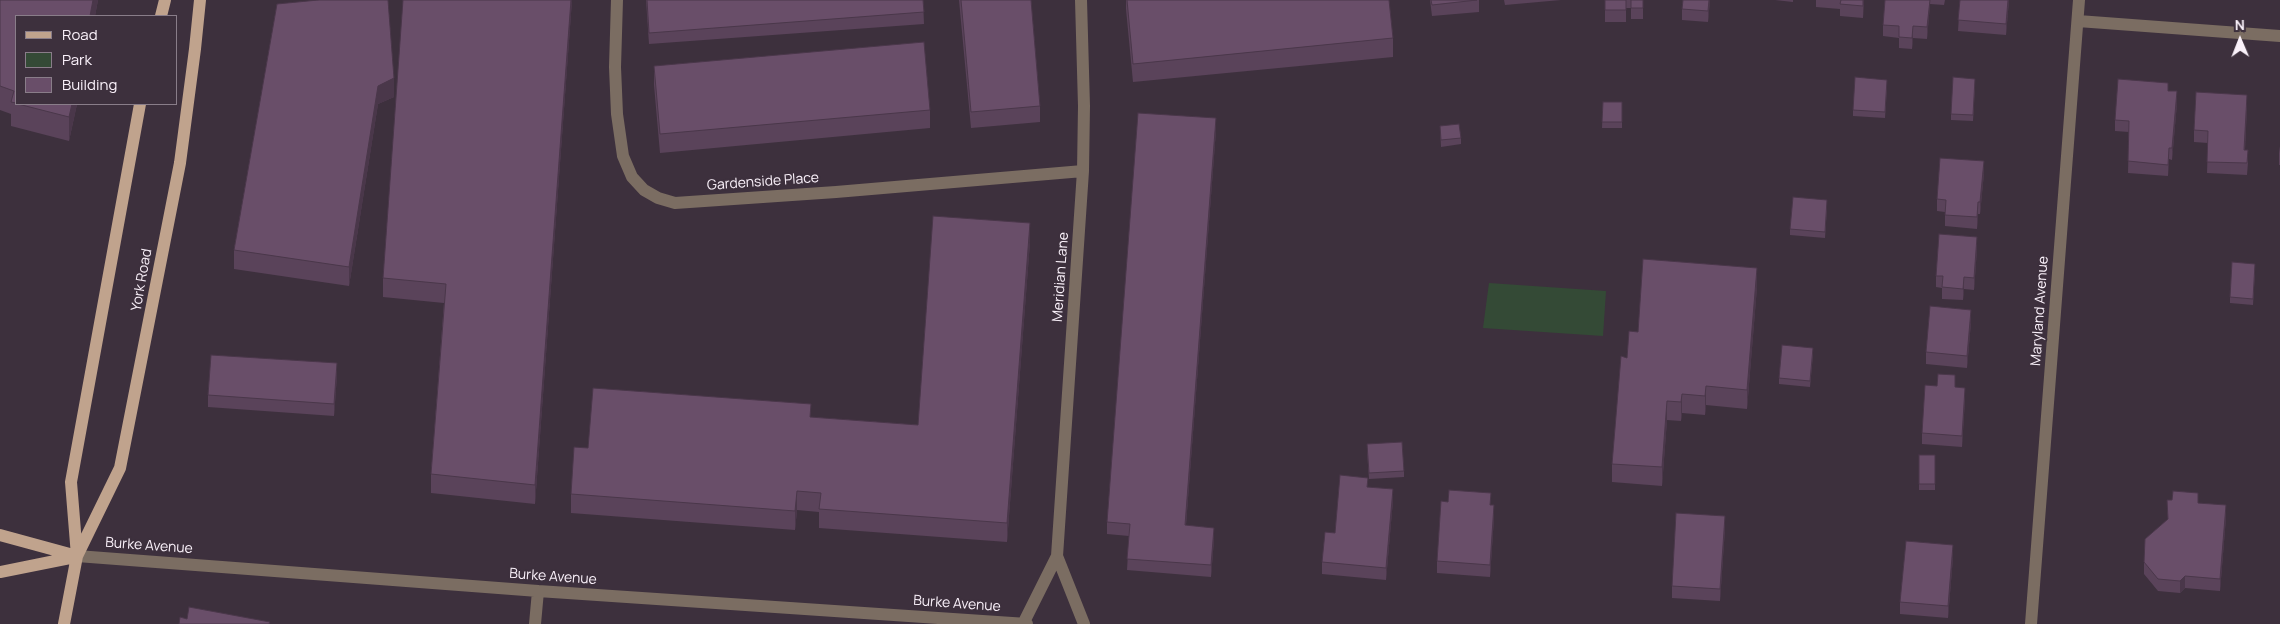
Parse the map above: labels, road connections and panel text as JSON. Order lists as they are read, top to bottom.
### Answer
{
  "streets": {
    "main road": ["York Road", "Burke Avenue"],
    "street": ["Gardenside Place", "Meridian Lane", "Maryland Avenue"]
  },
  "crossings": [
    ["Gardenside Place", "Meridian Lane"],
    ["Meridian Lane", "Burke Avenue"],
    ["York Road", "Burke Avenue"]
  ],
  "legend": ["Road", "Park", "Building"],
  "north": "top"
}
